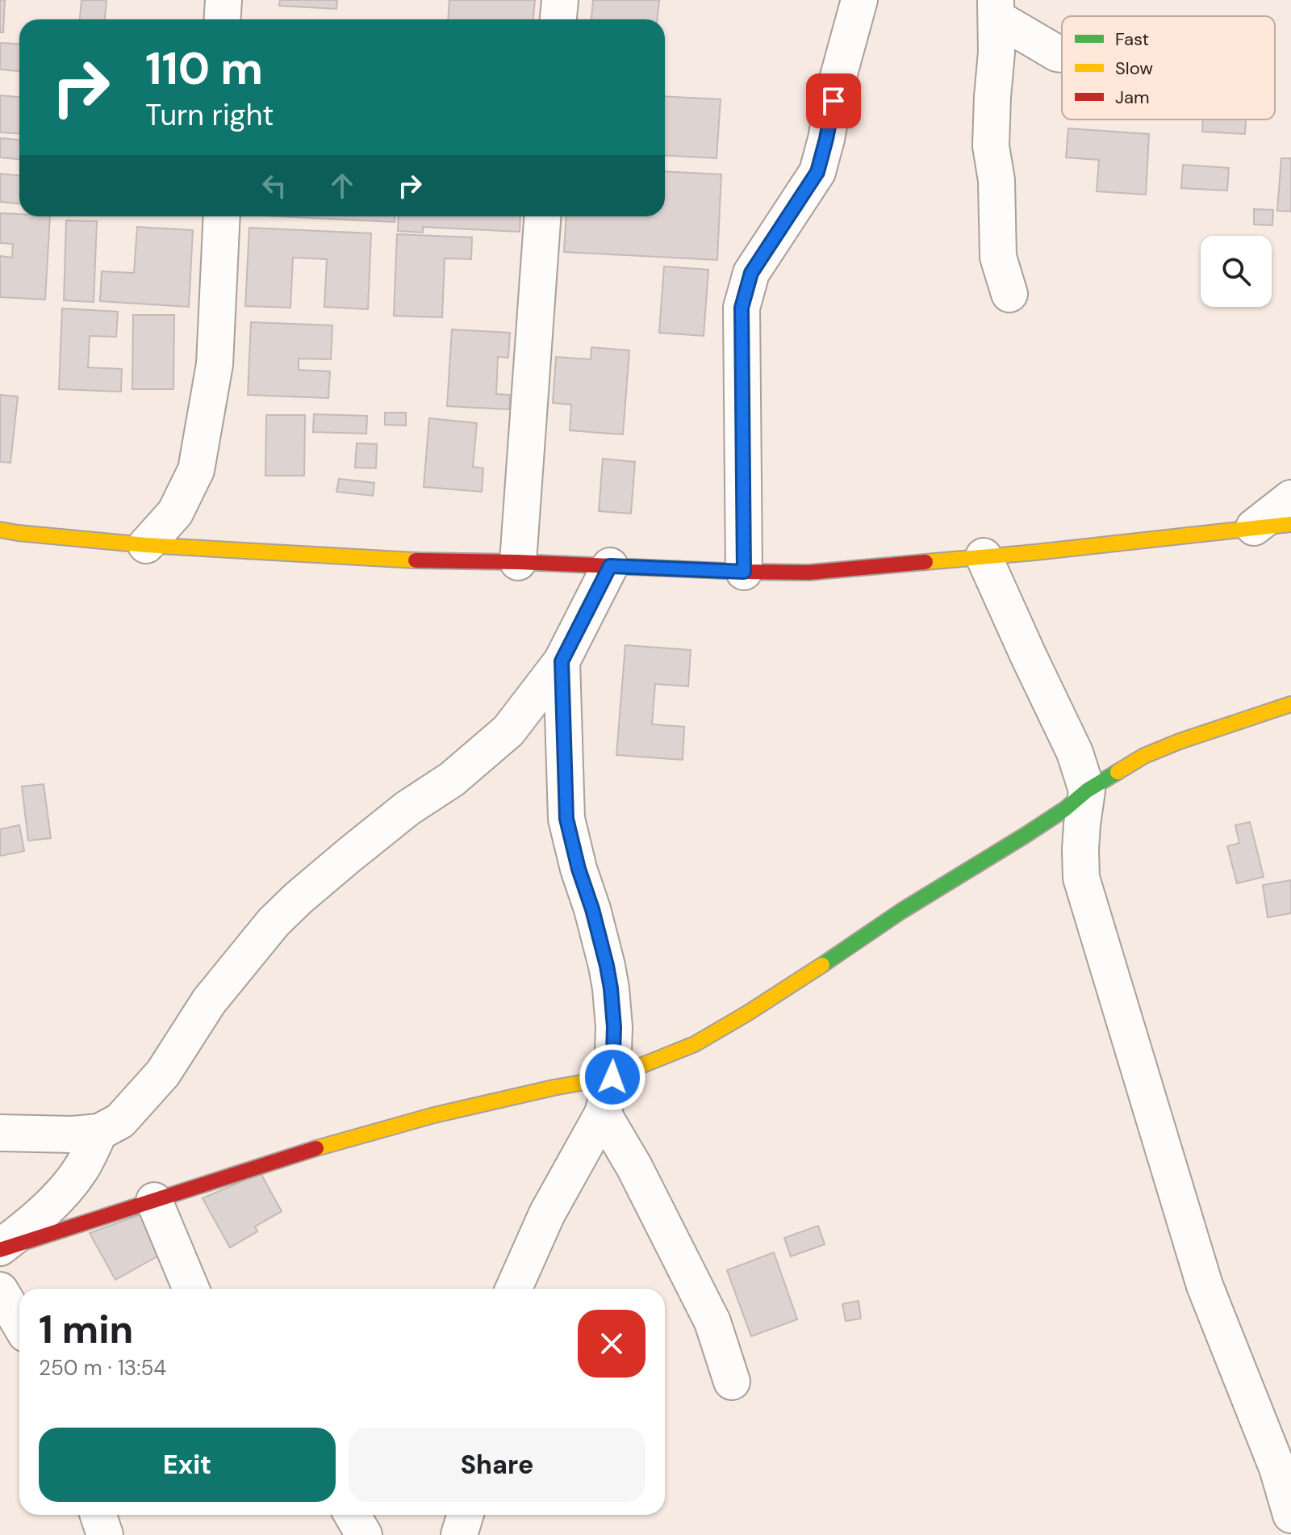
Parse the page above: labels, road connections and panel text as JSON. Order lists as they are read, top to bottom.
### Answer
{
  "legend": ["Fast", "Slow", "Jam"],
  "page": {
    "turn": ["110 m", "Turn right"],
    "heading": ["1 min", "250 m · 13:54"],
    "buttons": ["Exit", "Share"]
  }
}
